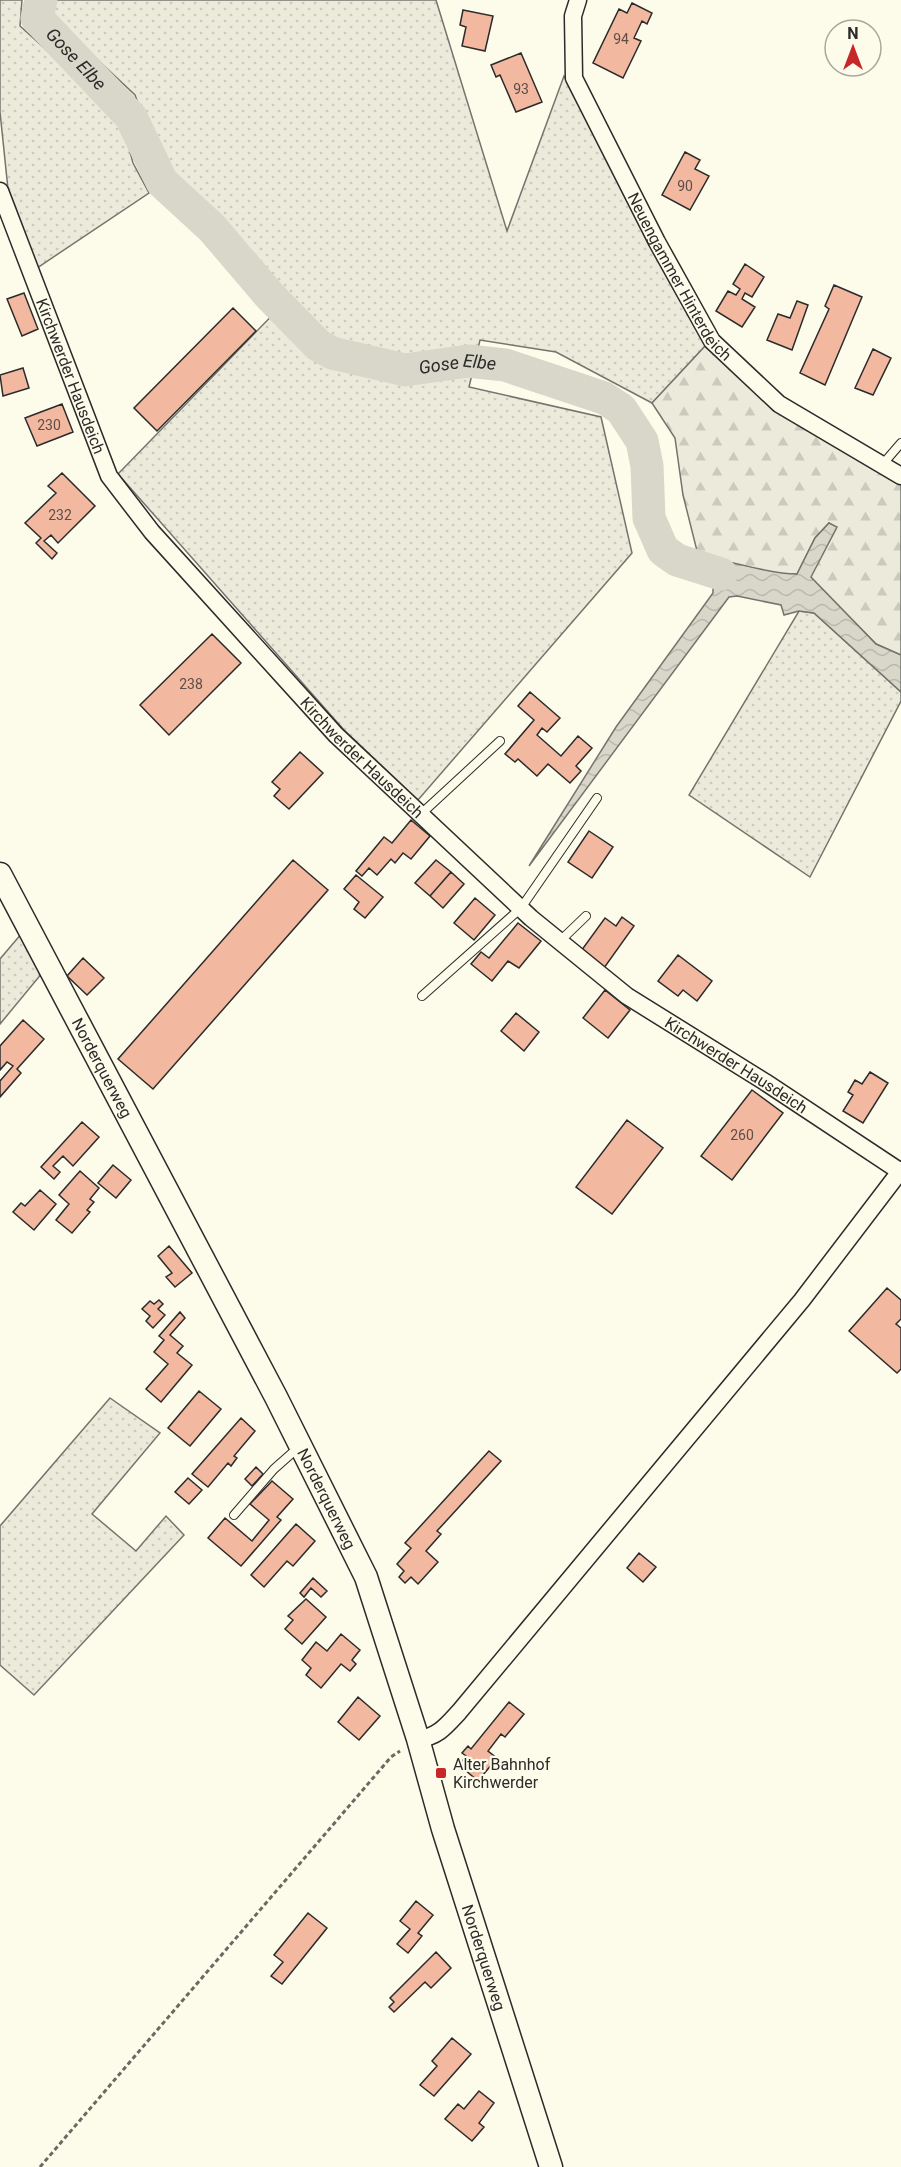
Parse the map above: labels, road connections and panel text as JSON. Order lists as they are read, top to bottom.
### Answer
{
  "streets": {
    "street": ["Neuengammer Hinterdeich", "Kirchwerder Hausdeich", "Norderquerweg"]
  },
  "water": ["Gose Elbe"],
  "places": {
    "transit": ["Alter Bahnhof Kirchwerder"]
  },
  "house_numbers": [
    "94",
    "93",
    "90",
    "230",
    "232",
    "238",
    "260"
  ],
  "north": "top"
}
